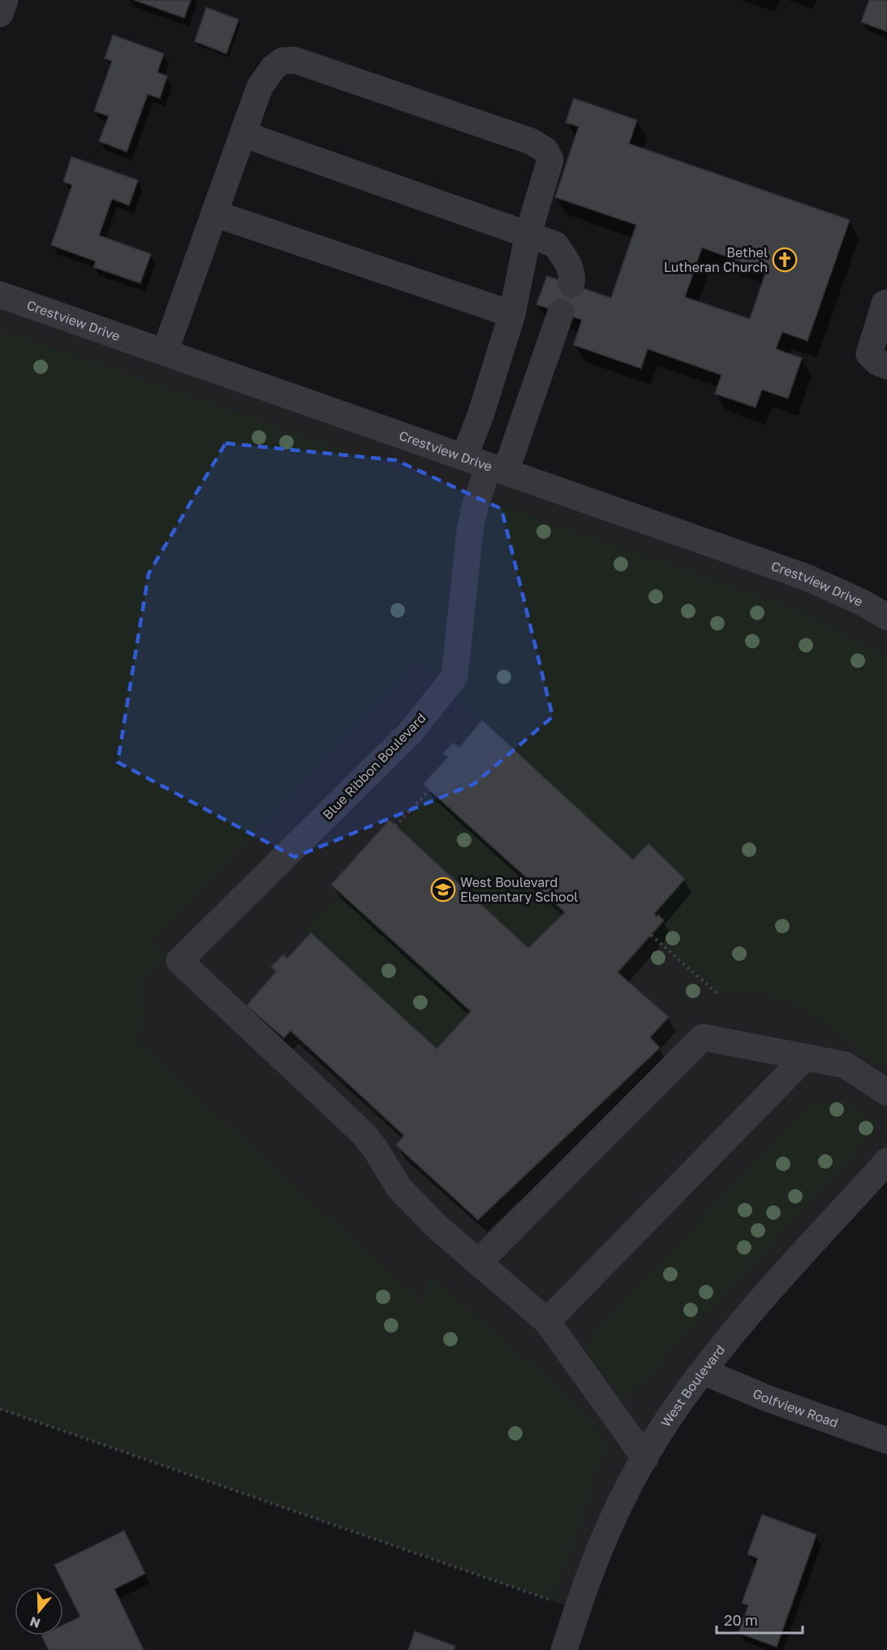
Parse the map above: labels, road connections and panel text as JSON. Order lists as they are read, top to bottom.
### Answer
{
  "streets": {
    "street": [
      "Crestview Drive",
      "Blue Ribbon Boulevard",
      "West Boulevard",
      "Golfview Road"
    ]
  },
  "crossings": [
    ["Crestview Drive", "Blue Ribbon Boulevard"],
    ["West Boulevard", "Golfview Road"]
  ],
  "places": {
    "church": ["Bethel Lutheran Church"],
    "school or university": ["West Boulevard Elementary School"]
  },
  "scale_bar": "20 m",
  "north": "bottom"
}
